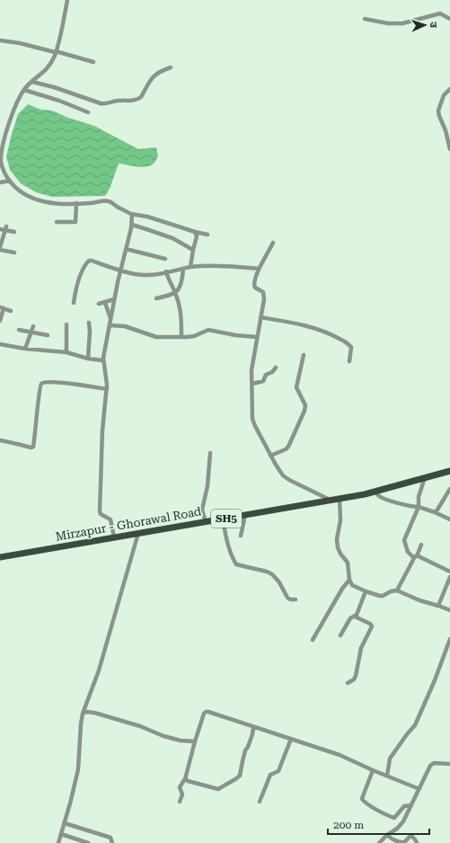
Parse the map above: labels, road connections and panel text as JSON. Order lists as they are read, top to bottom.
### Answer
{
  "streets": {
    "main road": ["SH5", "Mirzapur - Ghorawal Road"]
  },
  "scale_bar": "200 m",
  "north": "right"
}
